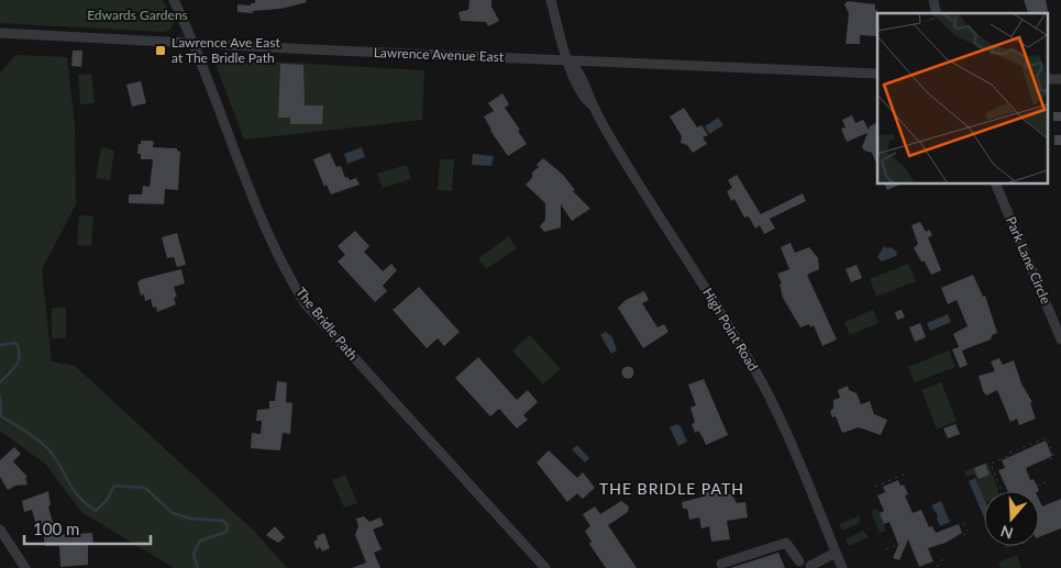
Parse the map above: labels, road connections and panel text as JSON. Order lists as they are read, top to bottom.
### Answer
{
  "streets": {
    "street": [
      "Lawrence Avenue East",
      "Park Lane Circle",
      "The Bridle Path",
      "High Point Road"
    ]
  },
  "crossings": [
    ["Lawrence Avenue East", "The Bridle Path"],
    ["Lawrence Avenue East", "High Point Road"]
  ],
  "districts": ["THE BRIDLE PATH"],
  "parks": ["Edwards Gardens"],
  "places": {
    "transit": ["Lawrence Ave East at The Bridle Path"]
  },
  "scale_bar": "100 m",
  "north": "bottom"
}
